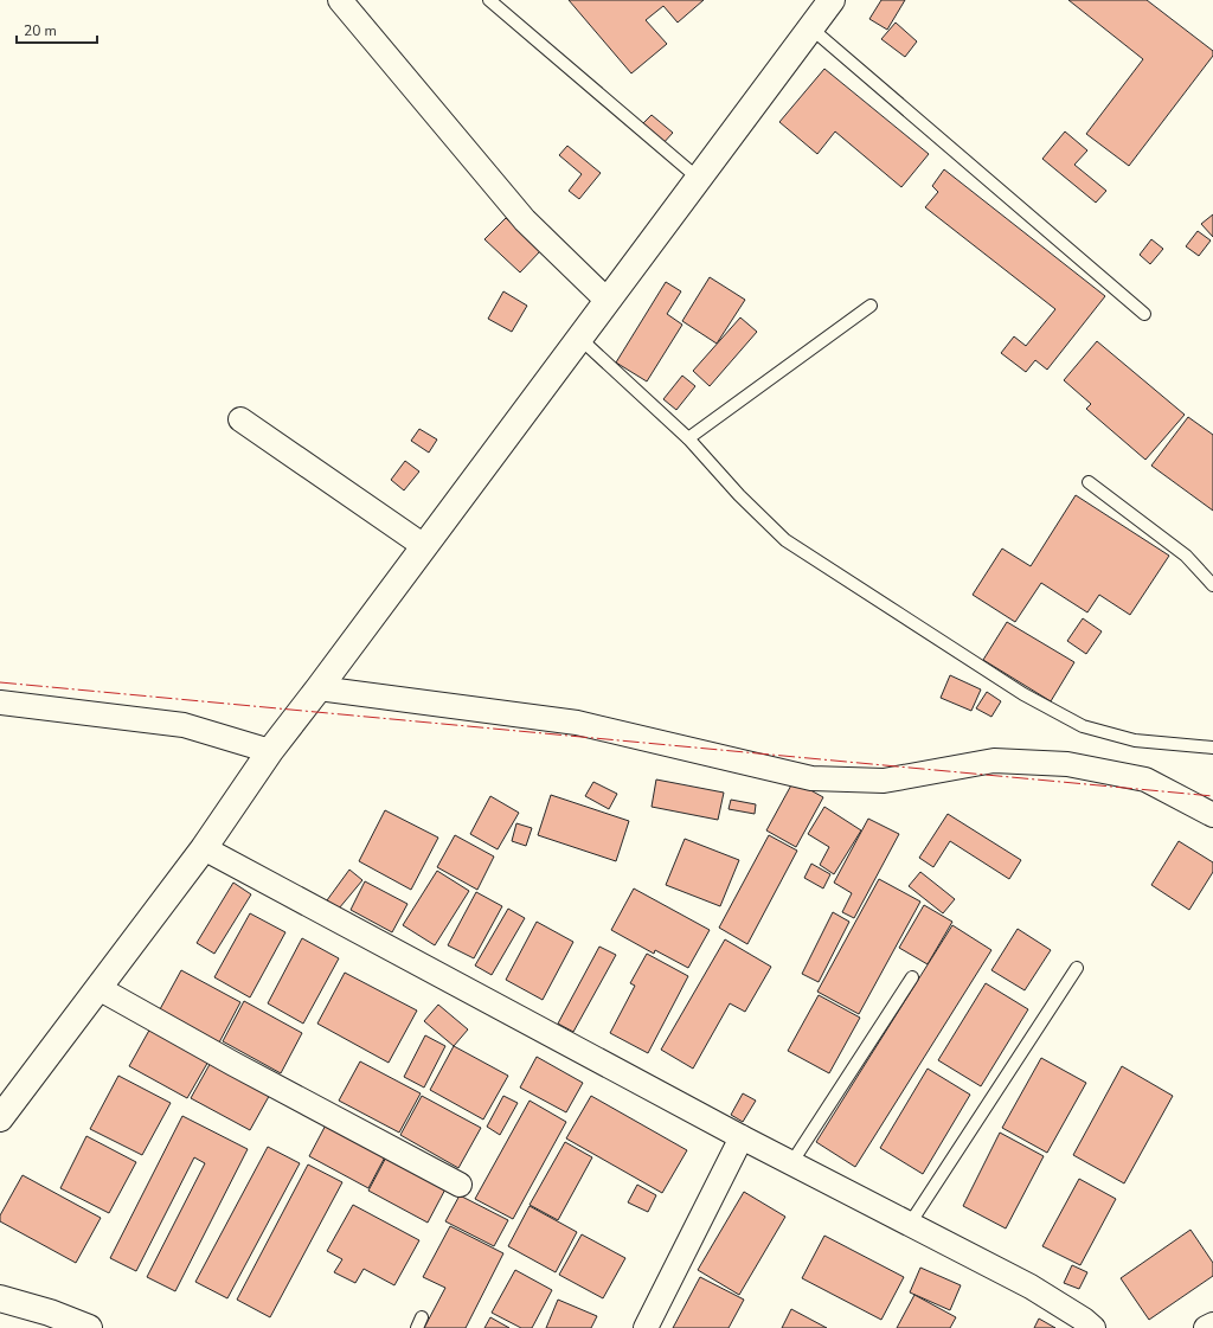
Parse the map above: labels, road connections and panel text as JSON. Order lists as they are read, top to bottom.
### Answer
{
  "scale_bar": "20 m"
}
